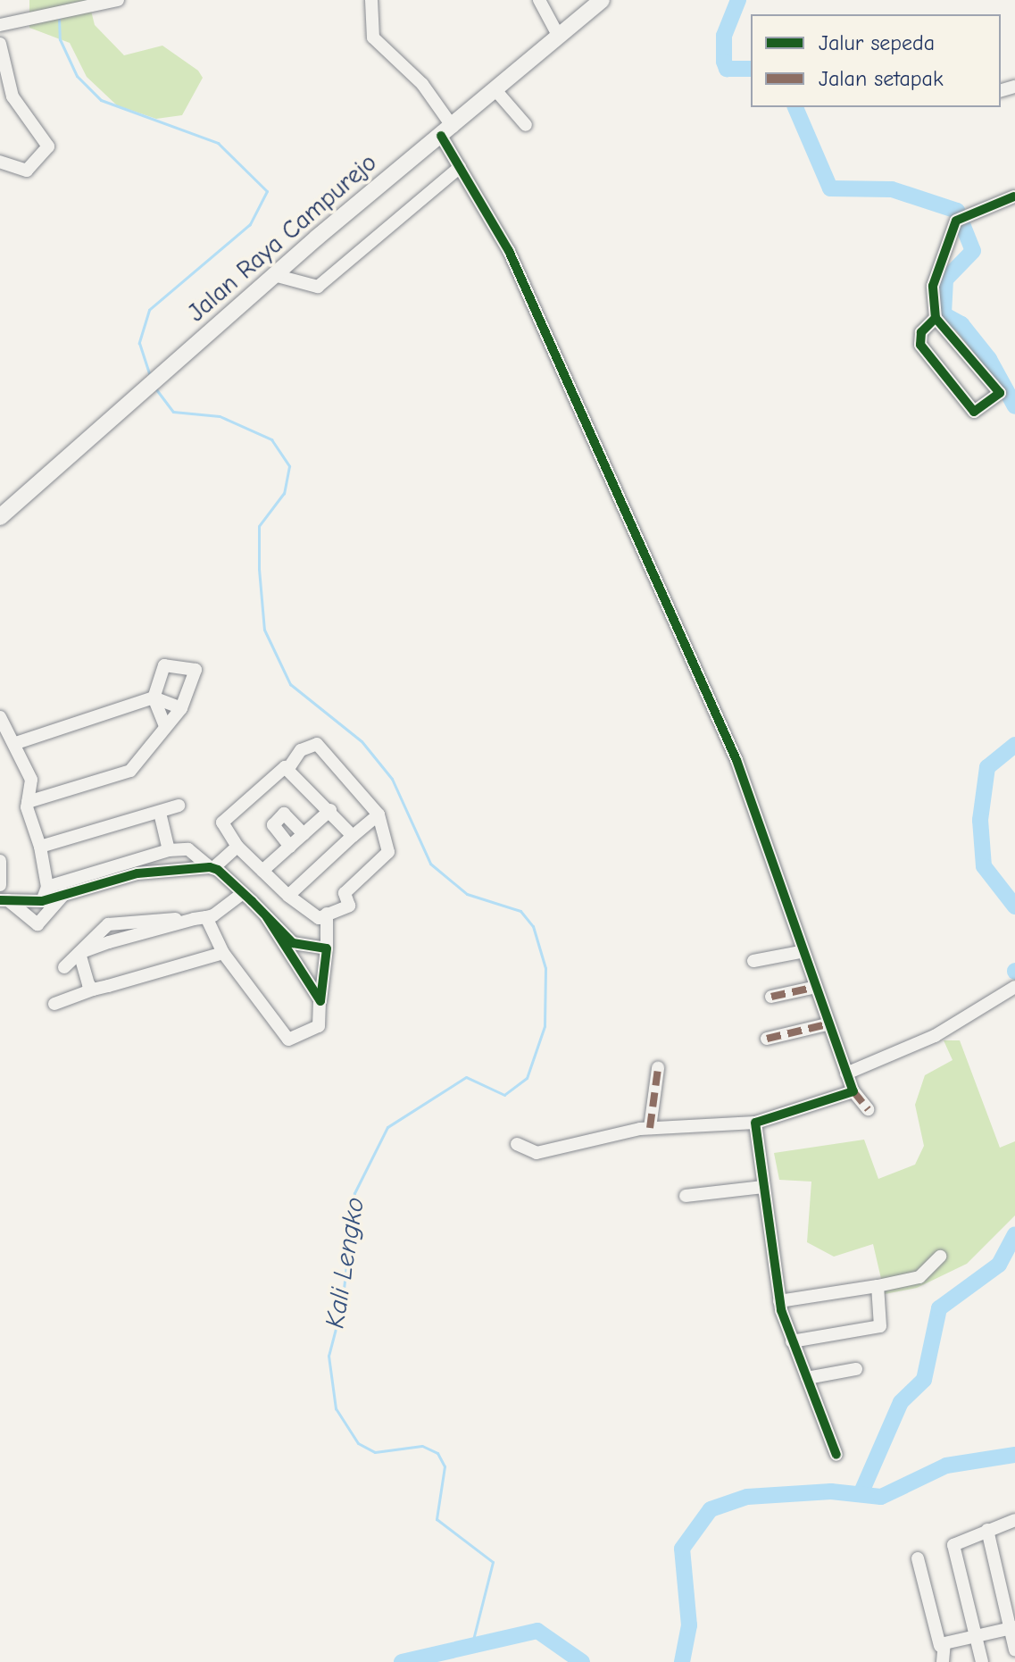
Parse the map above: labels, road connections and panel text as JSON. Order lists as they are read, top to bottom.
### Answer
{
  "streets": {
    "main road": ["Jalan Raya Campurejo"]
  },
  "water": ["Kali Lengko"],
  "legend": ["Jalur sepeda", "Jalan setapak"]
}
